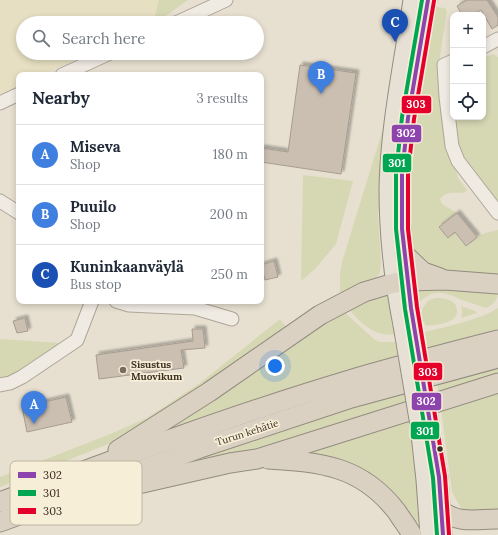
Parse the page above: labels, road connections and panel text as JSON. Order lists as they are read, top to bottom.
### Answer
{
  "streets": {
    "highway": ["Turun kehätie"]
  },
  "places": ["Sisustus Muovikum"],
  "lines": ["transit line 302", "transit line 301", "transit line 303"],
  "legend": ["302", "301", "303"],
  "page": {
    "pins": ["C", "B", "A"],
    "map_buttons": ["+", "−"],
    "search": "Search here",
    "heading": ["Nearby", "3 results"],
    "list": [
      {
        "mark": "A",
        "name": "Miseva",
        "note": "Shop",
        "value": "180 m"
      },
      {
        "mark": "B",
        "name": "Puuilo",
        "note": "Shop",
        "value": "200 m"
      },
      {
        "mark": "C",
        "name": "Kuninkaanväylä",
        "note": "Bus stop",
        "value": "250 m"
      }
    ]
  }
}
